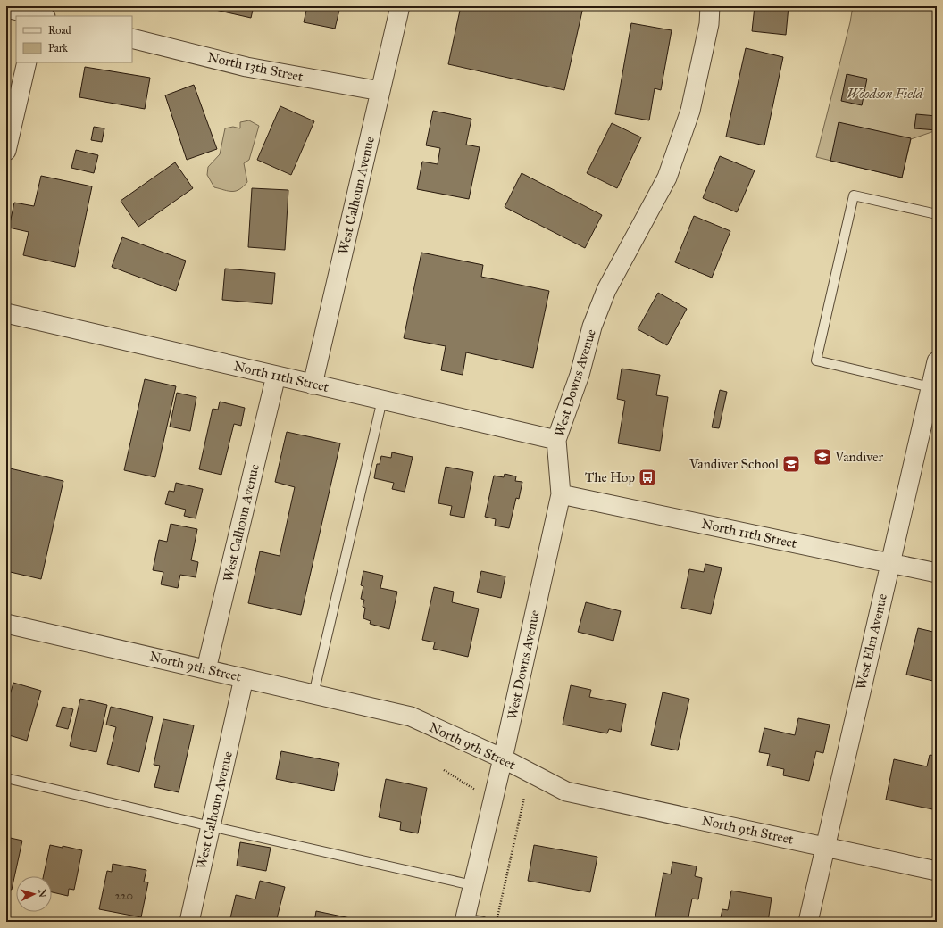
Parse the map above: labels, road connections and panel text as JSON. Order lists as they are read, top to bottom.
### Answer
{
  "streets": {
    "street": [
      "North 13th Street",
      "West Calhoun Avenue",
      "North 11th Street",
      "West Downs Avenue",
      "West Elm Avenue",
      "North 9th Street"
    ]
  },
  "crossings": [
    ["North 13th Street", "West Calhoun Avenue"],
    ["West Calhoun Avenue", "North 11th Street"],
    ["West Calhoun Avenue", "North 9th Street"],
    ["North 11th Street", "West Downs Avenue"],
    ["North 11th Street", "West Elm Avenue"],
    ["West Downs Avenue", "North 9th Street"],
    ["West Elm Avenue", "North 9th Street"]
  ],
  "parks": ["Woodson Field"],
  "places": {
    "school or university": ["Vandiver", "Vandiver School"],
    "bus stop": ["The Hop"]
  },
  "house_numbers": ["220"],
  "legend": ["Road", "Park"],
  "north": "right"
}
